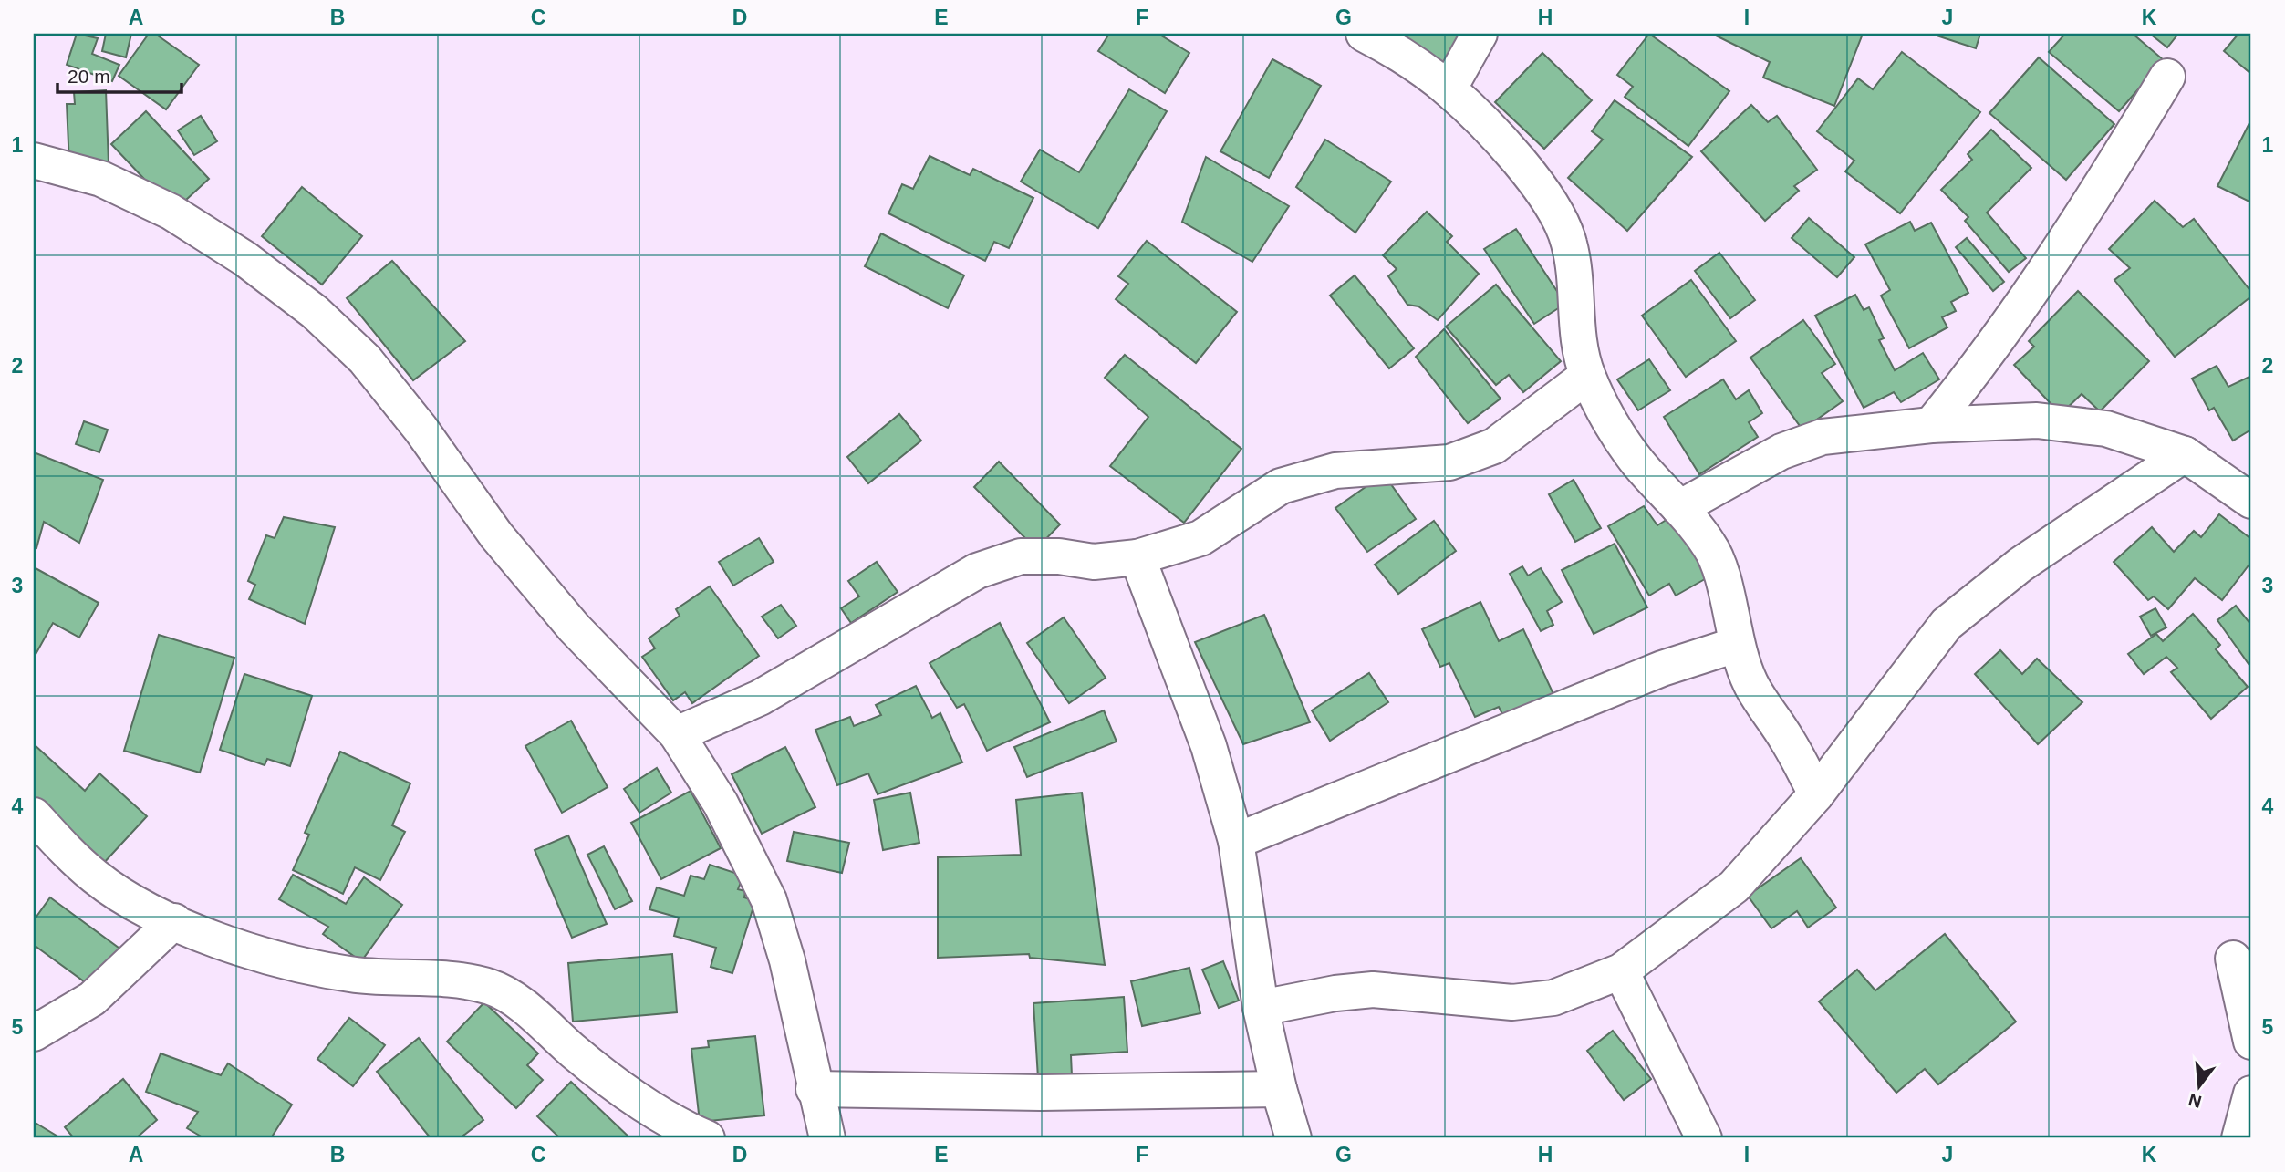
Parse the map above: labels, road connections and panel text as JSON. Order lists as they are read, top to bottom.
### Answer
{
  "scale_bar": "20 m",
  "north": "bottom",
  "grid": {
    "columns": [
      "A",
      "B",
      "C",
      "D",
      "E",
      "F",
      "G",
      "H",
      "I",
      "J",
      "K"
    ],
    "rows": [
      "1",
      "2",
      "3",
      "4",
      "5"
    ]
  }
}
